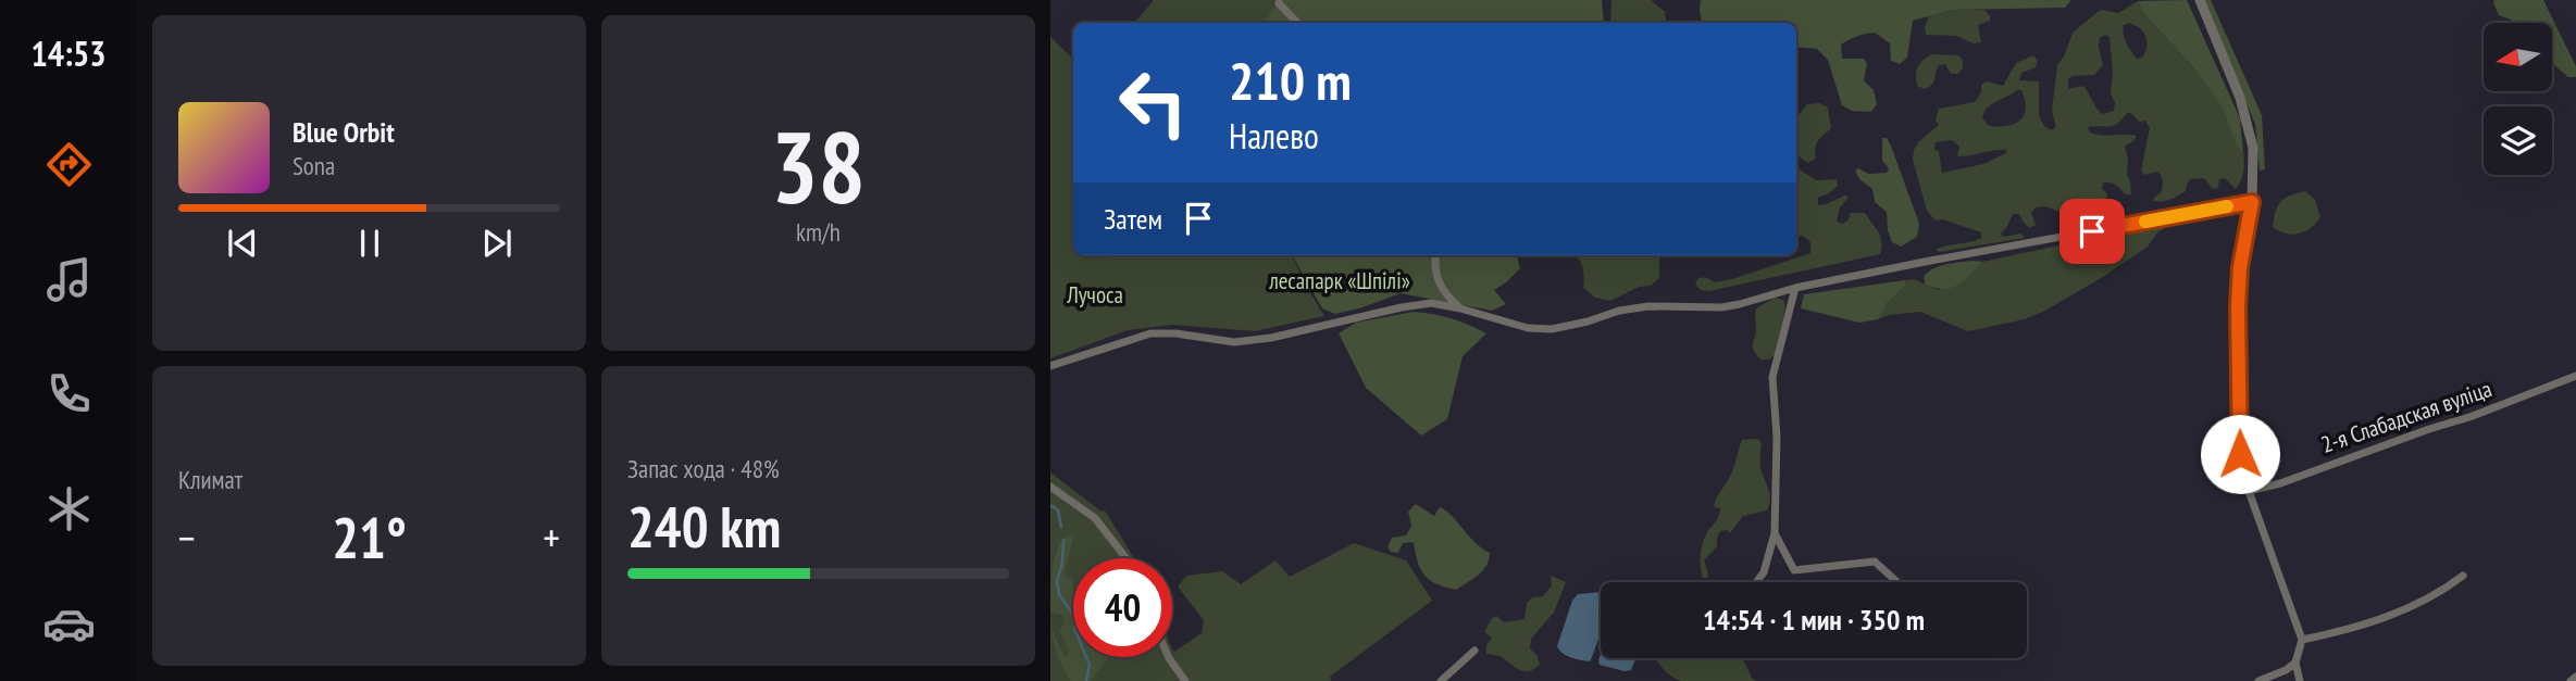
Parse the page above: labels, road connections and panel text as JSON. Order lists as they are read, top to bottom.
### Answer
{
  "streets": {
    "street": ["2-я Слабадская вуліца"]
  },
  "parks": ["лесапарк «Шпілі»", "Лучоса"],
  "north": "left",
  "page": {
    "tabs": "14:53",
    "tile": [
      ["38", "km/h"],
      "Климат",
      ["Запас хода · 48%", "240 km"]
    ],
    "turn": ["210 m", "Налево"],
    "song": ["Blue Orbit", "Sona"],
    "then": "Затем",
    "heat": ["−", "21°", "+"],
    "limit": "40",
    "trip": "14:54 · 1 мин · 350 m"
  }
}
